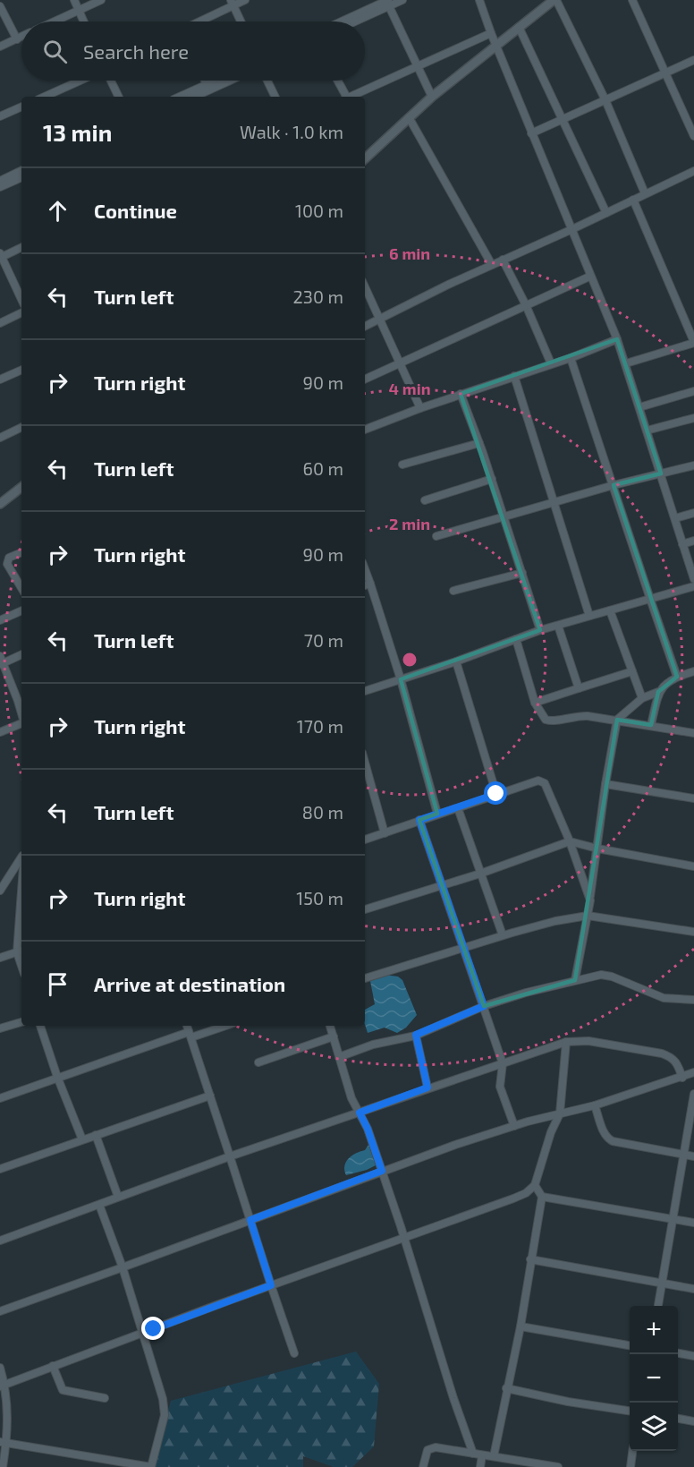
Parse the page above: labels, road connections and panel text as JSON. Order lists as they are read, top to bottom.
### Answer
{
  "page": {
    "search": "Search here",
    "heading": ["13 min", "Walk · 1.0 km"],
    "list": [
      ["Continue", "100 m"],
      ["Turn left", "230 m"],
      ["Turn right", "90 m"],
      ["Turn left", "60 m"],
      ["Turn right", "90 m"],
      ["Turn left", "70 m"],
      ["Turn right", "170 m"],
      ["Turn left", "80 m"],
      ["Turn right", "150 m"],
      "Arrive at destination"
    ],
    "map_buttons": ["+", "−"]
  },
  "rings": ["6 min", "4 min", "2 min"]
}
